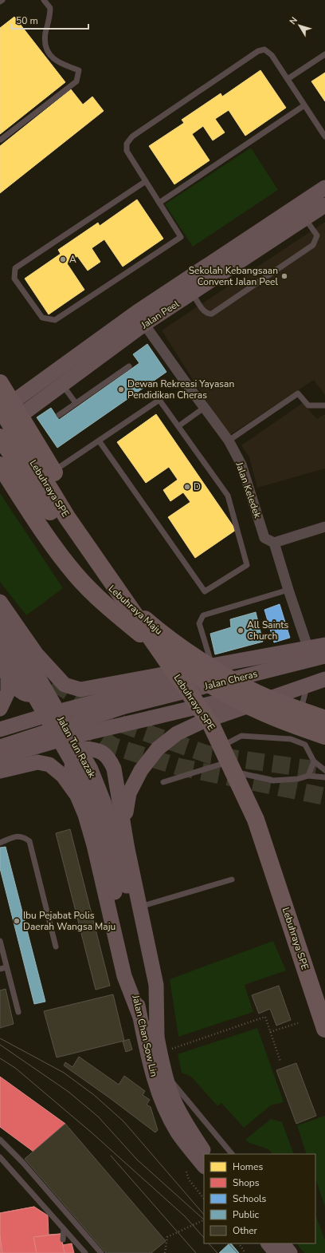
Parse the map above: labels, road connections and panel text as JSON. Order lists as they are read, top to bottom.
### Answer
{
  "streets": {
    "highway": ["Lebuhraya SPE", "Lebuhraya Maju"],
    "street": [
      "Jalan Peel",
      "Jalan Keledek",
      "Jalan Cheras",
      "Jalan Tun Razak",
      "Jalan Chan Sow Lin"
    ]
  },
  "crossings": [
    ["Jalan Peel", "Jalan Keledek"],
    ["Jalan Tun Razak", "Jalan Chan Sow Lin"]
  ],
  "places": [
    "A",
    "Sekolah Kebangsaan Convent Jalan Peel",
    "Dewan Rekreasi Yayasan Pendidikan Cheras",
    "D",
    "All Saints Church",
    "Ibu Pejabat Polis Daerah Wangsa Maju"
  ],
  "legend": [
    "Homes",
    "Shops",
    "Schools",
    "Public",
    "Other"
  ],
  "scale_bar": "50 m",
  "north": "top left"
}
